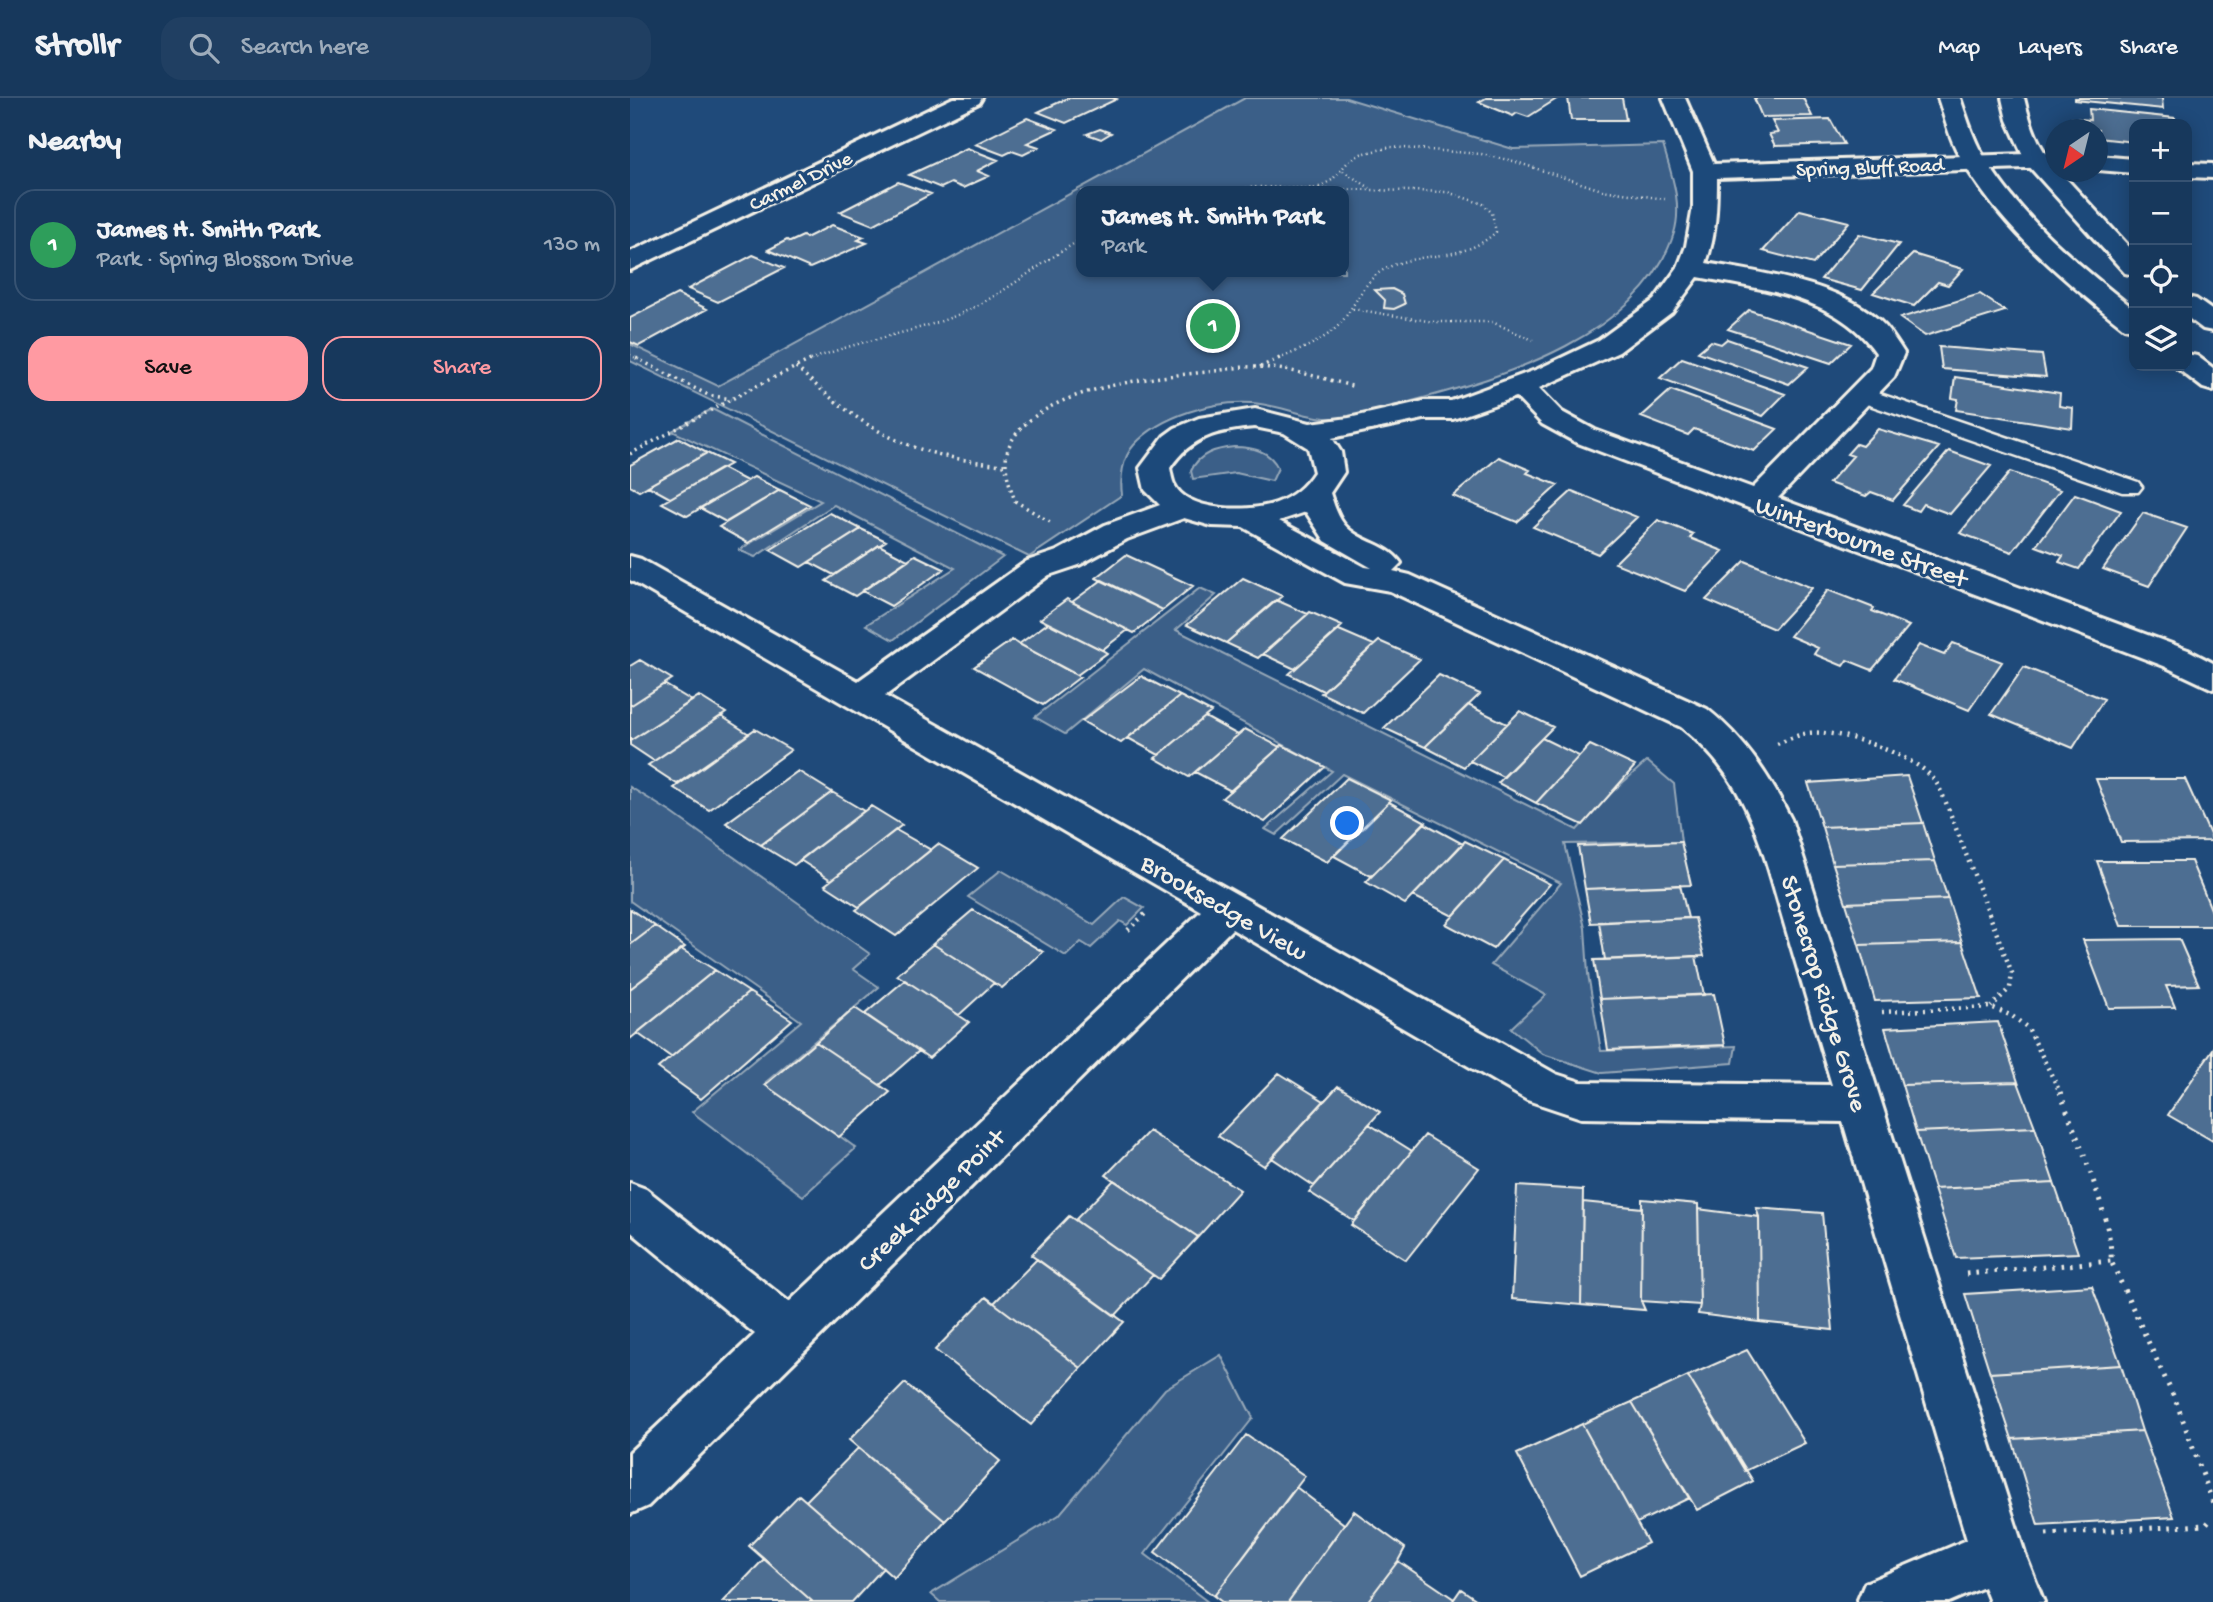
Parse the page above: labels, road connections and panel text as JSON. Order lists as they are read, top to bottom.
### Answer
{
  "streets": {
    "street": [
      "Spring Bluff Road",
      "Carmel Drive",
      "Winterbourne Street",
      "Brooksedge View",
      "Stonecrop Ridge Grove",
      "Creek Ridge Point"
    ]
  },
  "crossings": [
    ["Brooksedge View", "Stonecrop Ridge Grove"],
    ["Brooksedge View", "Creek Ridge Point"]
  ],
  "north": "bottom left",
  "page": {
    "header": "Strollr",
    "search": "Search here",
    "nav": ["Map", "Layers", "Share"],
    "heading": "Nearby",
    "map_buttons": ["+", "−"],
    "popup": ["James H. Smith Park", "Park"],
    "list": [
      {
        "mark": "1",
        "name": "James H. Smith Park",
        "note": "Park · Spring Blossom Drive",
        "value": "130 m"
      }
    ],
    "pins": "1",
    "buttons": ["Save", "Share"]
  }
}
